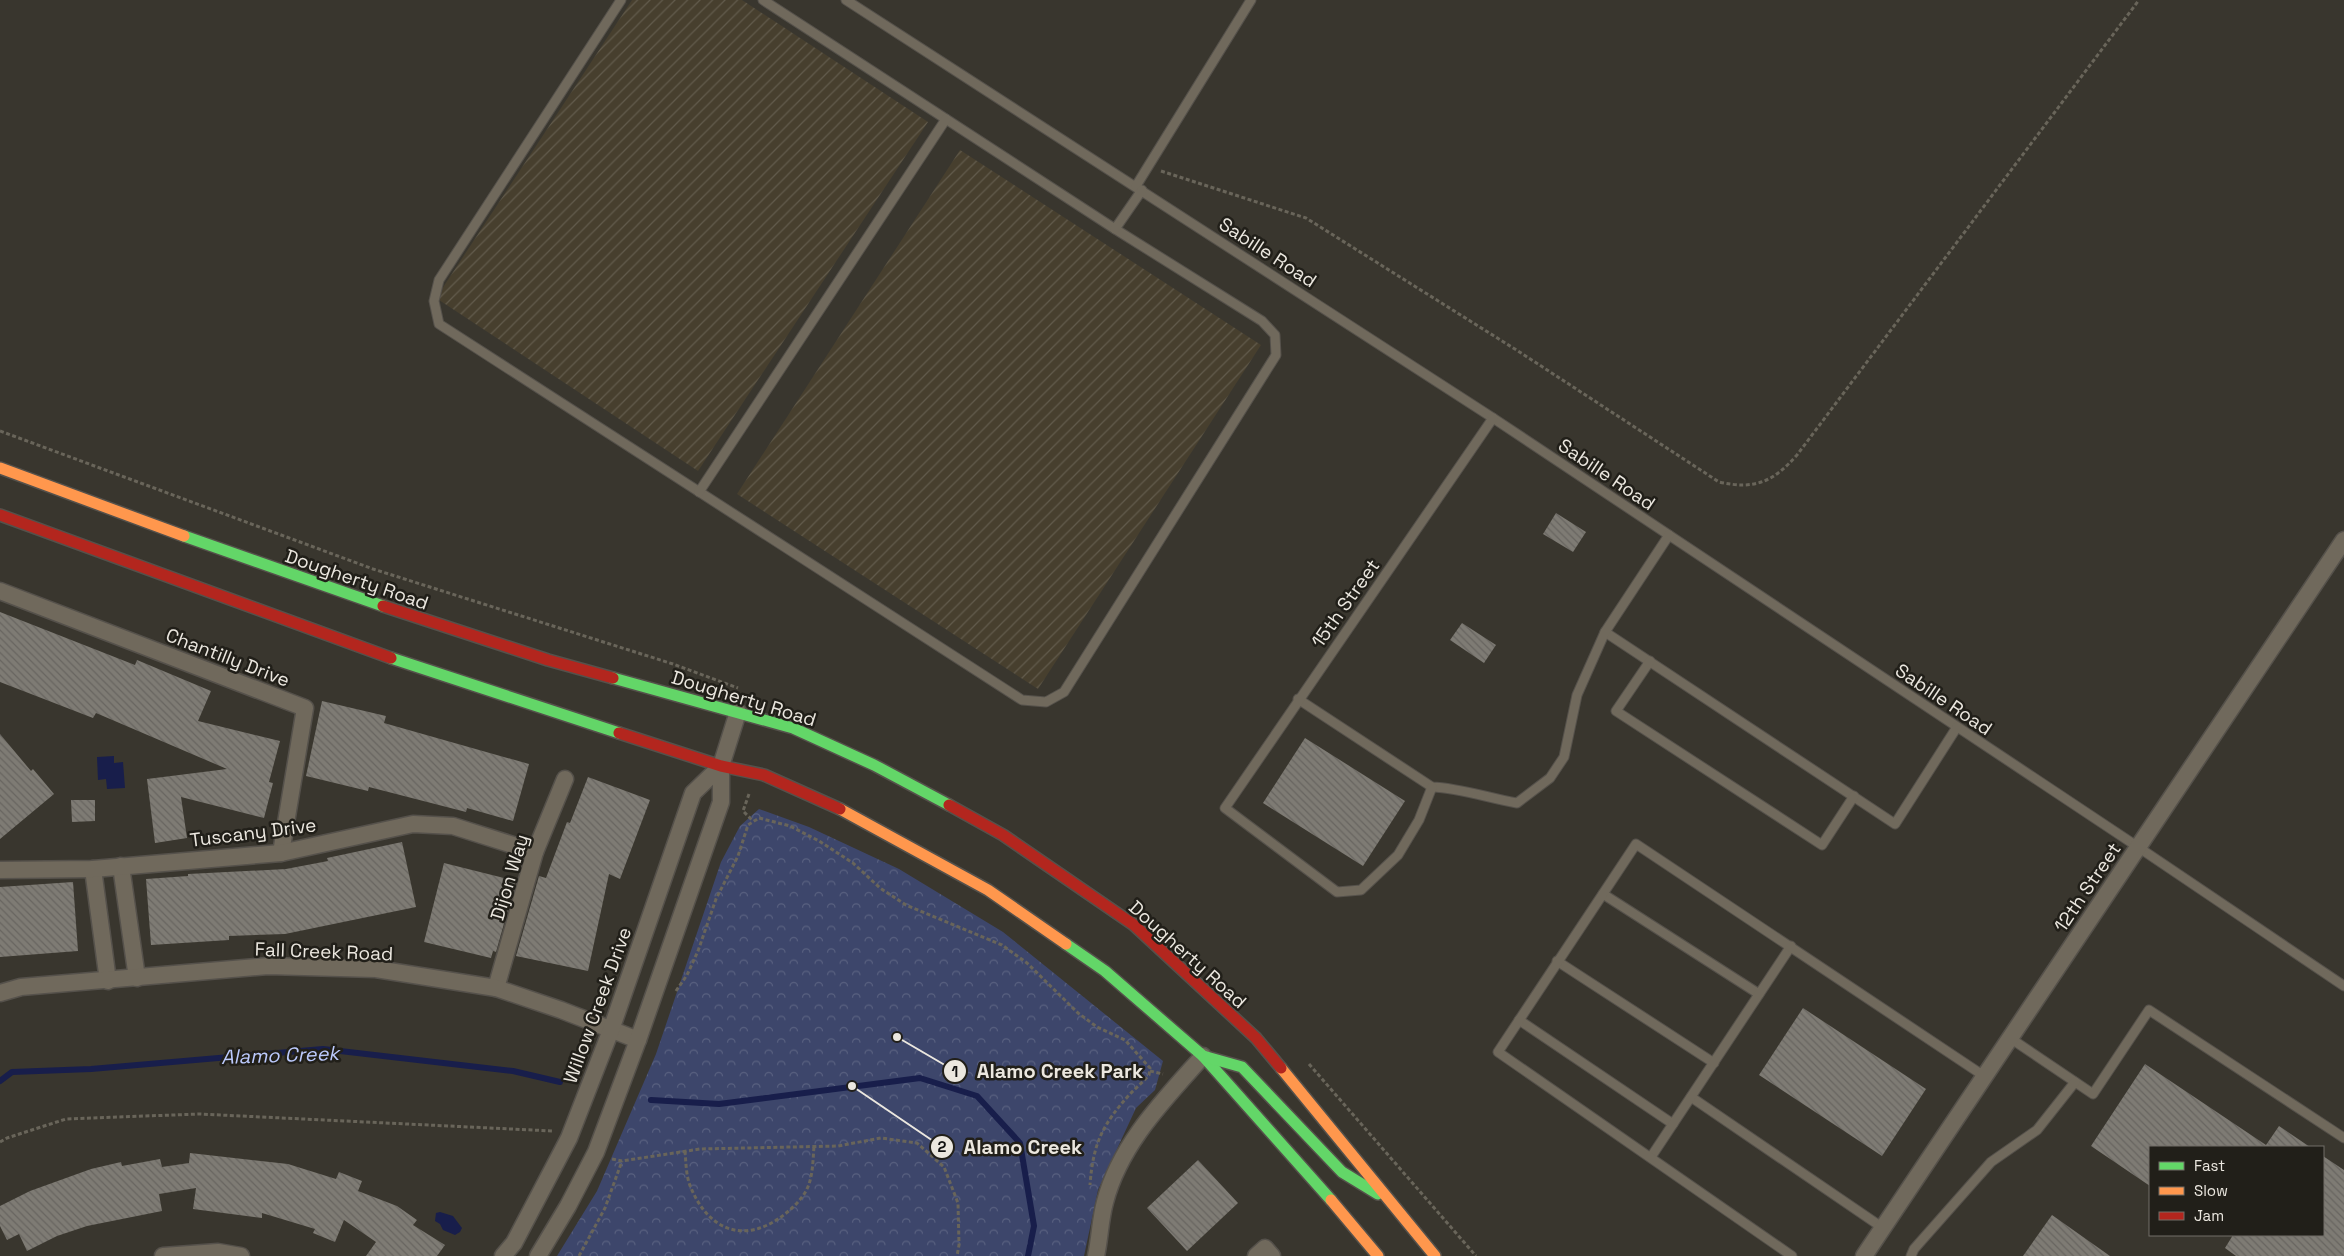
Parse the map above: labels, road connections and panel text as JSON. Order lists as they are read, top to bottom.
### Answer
{
  "streets": {
    "main road": ["Dougherty Road"],
    "street": [
      "Chantilly Drive",
      "Tuscany Drive",
      "Dijon Way",
      "12th Street",
      "Fall Creek Road",
      "Willow Creek Drive"
    ],
    "lane": ["Sabille Road", "15th Street"]
  },
  "crossings": [
    ["Sabille Road", "15th Street"],
    ["Sabille Road", "12th Street"],
    ["Dougherty Road", "Willow Creek Drive"],
    ["Chantilly Drive", "Tuscany Drive"],
    ["Tuscany Drive", "Dijon Way"],
    ["Dijon Way", "Fall Creek Road"],
    ["Fall Creek Road", "Willow Creek Drive"]
  ],
  "water": ["Alamo Creek"],
  "places": ["Alamo Creek Park", "Alamo Creek"],
  "legend": ["Fast", "Slow", "Jam"]
}
